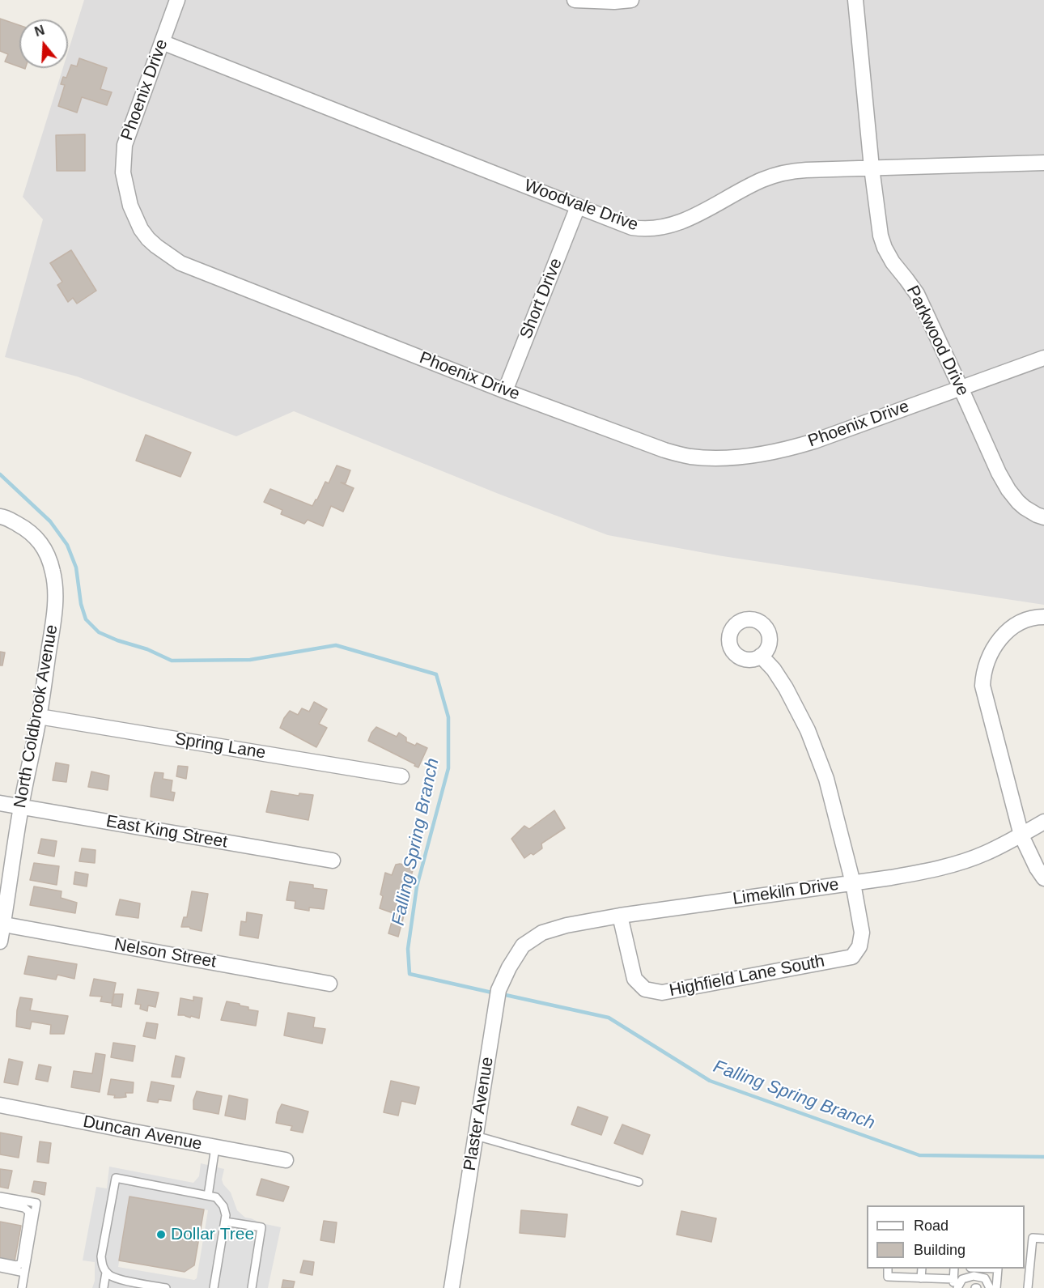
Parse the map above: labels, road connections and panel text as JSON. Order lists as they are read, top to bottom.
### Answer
{
  "streets": {
    "street": [
      "Phoenix Drive",
      "Woodvale Drive",
      "Short Drive",
      "Parkwood Drive",
      "North Coldbrook Avenue",
      "Spring Lane",
      "East King Street",
      "Limekiln Drive",
      "Nelson Street",
      "Highfield Lane South",
      "Plaster Avenue",
      "Duncan Avenue"
    ]
  },
  "crossings": [
    ["Phoenix Drive", "Woodvale Drive"],
    ["Phoenix Drive", "Short Drive"],
    ["Phoenix Drive", "Parkwood Drive"],
    ["Woodvale Drive", "Short Drive"],
    ["Woodvale Drive", "Parkwood Drive"],
    ["North Coldbrook Avenue", "Spring Lane"],
    ["North Coldbrook Avenue", "East King Street"],
    ["North Coldbrook Avenue", "Nelson Street"],
    ["Limekiln Drive", "Highfield Lane South"],
    ["Limekiln Drive", "Plaster Avenue"]
  ],
  "water": ["Falling Spring Branch"],
  "places": ["Dollar Tree"],
  "legend": ["Road", "Building"],
  "north": "top"
}
